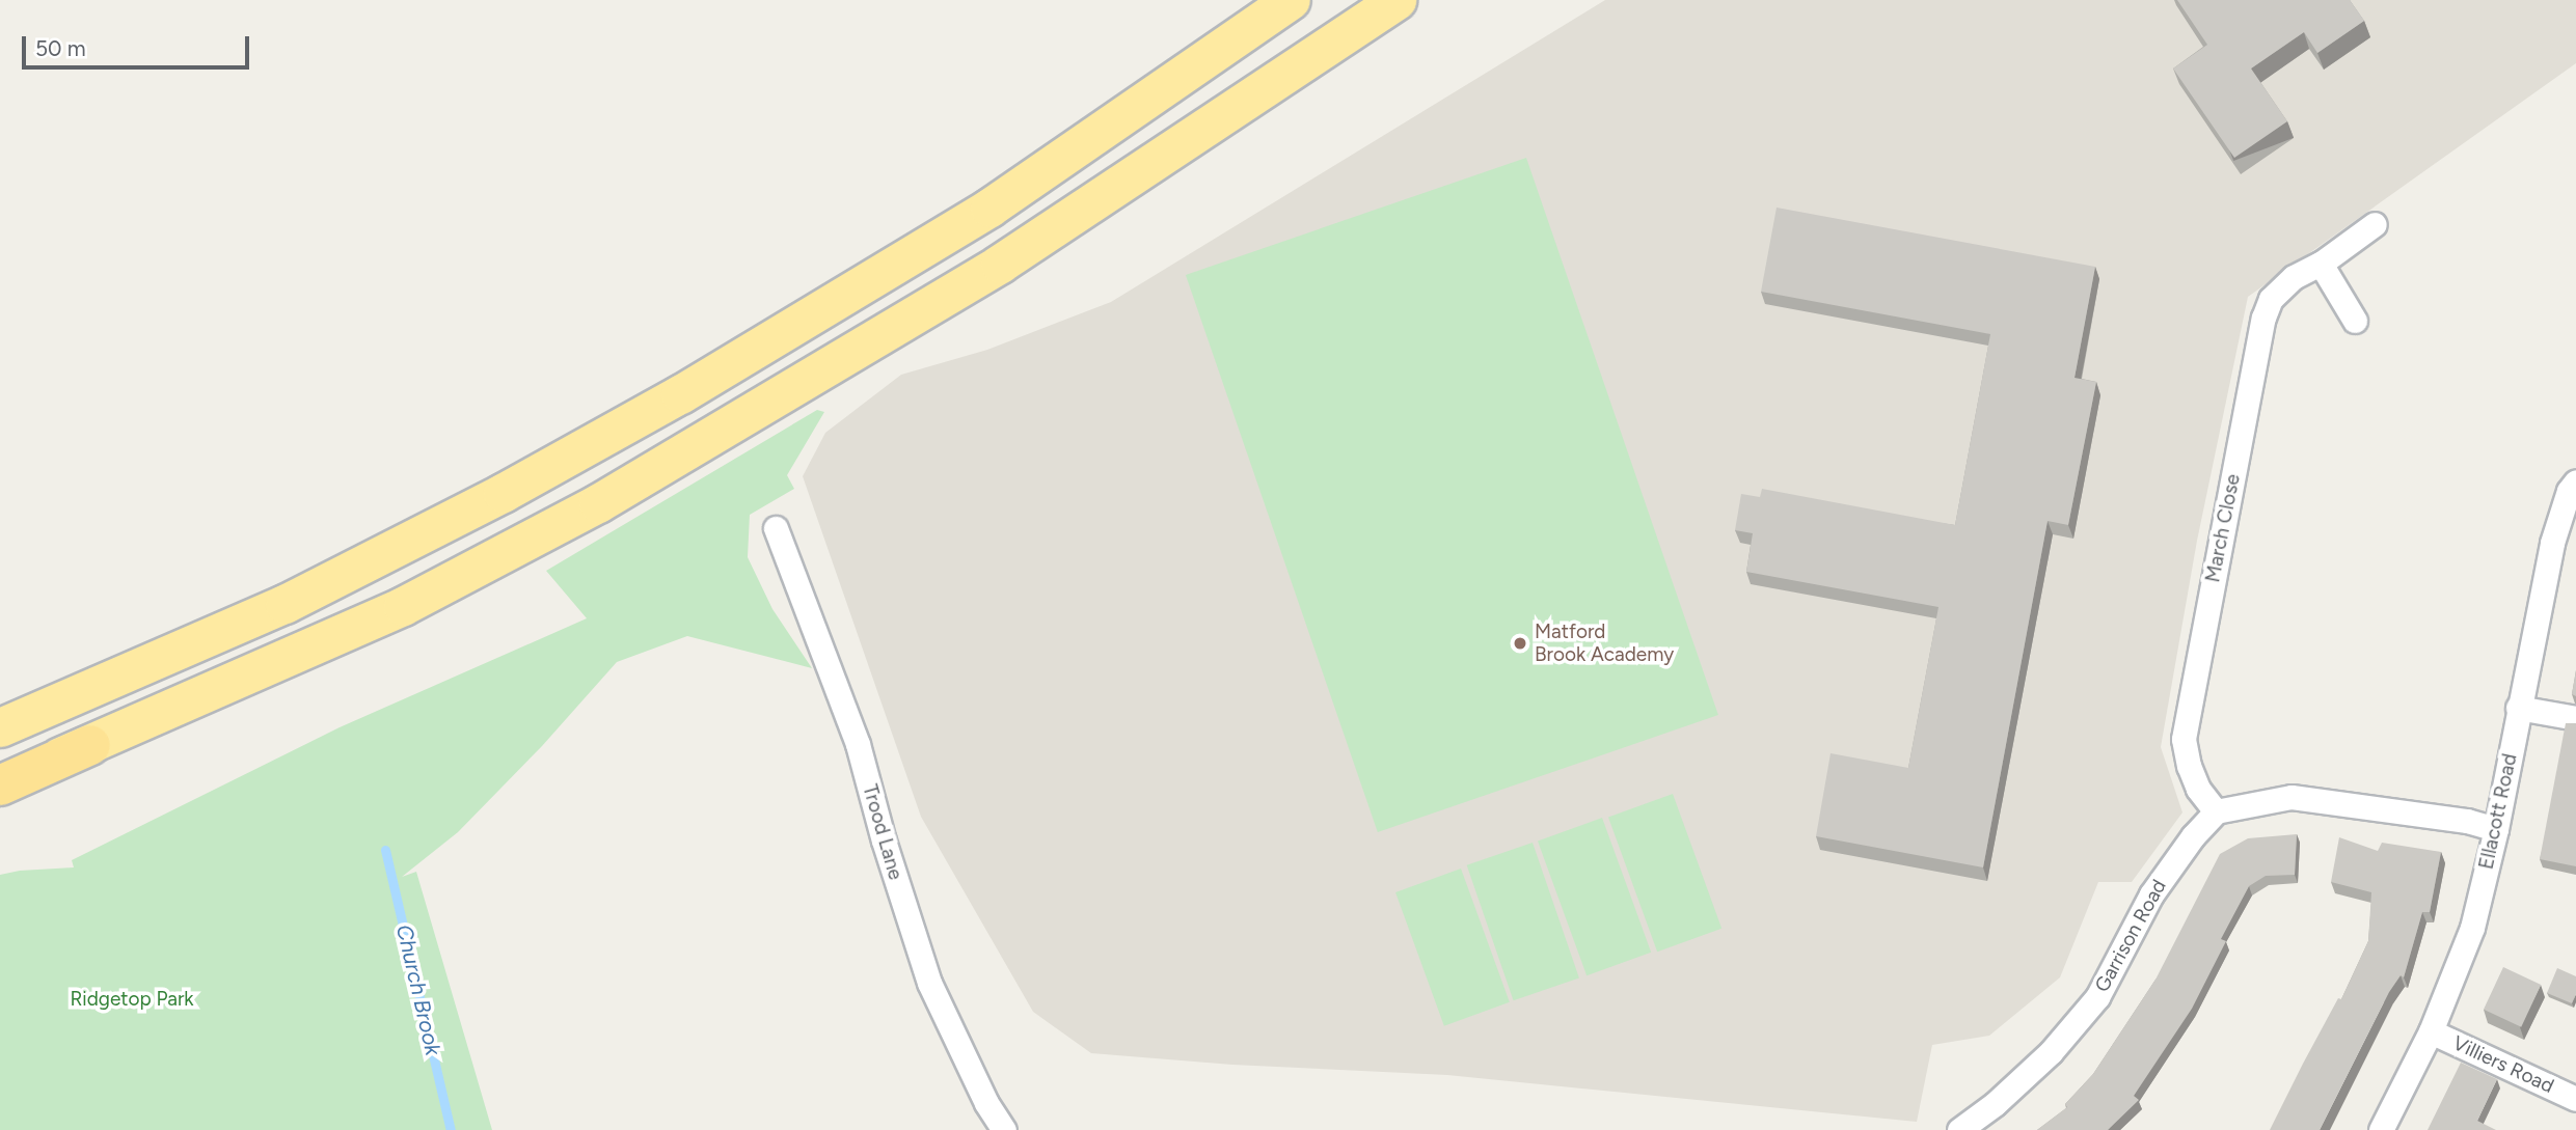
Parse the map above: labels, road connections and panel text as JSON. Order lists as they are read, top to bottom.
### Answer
{
  "streets": {
    "street": [
      "March Close",
      "Ellacott Road",
      "Trood Lane",
      "Garrison Road",
      "Villiers Road"
    ]
  },
  "crossings": [
    ["March Close", "Garrison Road"],
    ["Ellacott Road", "Villiers Road"]
  ],
  "water": ["Church Brook"],
  "parks": ["Ridgetop Park"],
  "places": ["Matford Brook Academy"],
  "scale_bar": "50 m"
}
